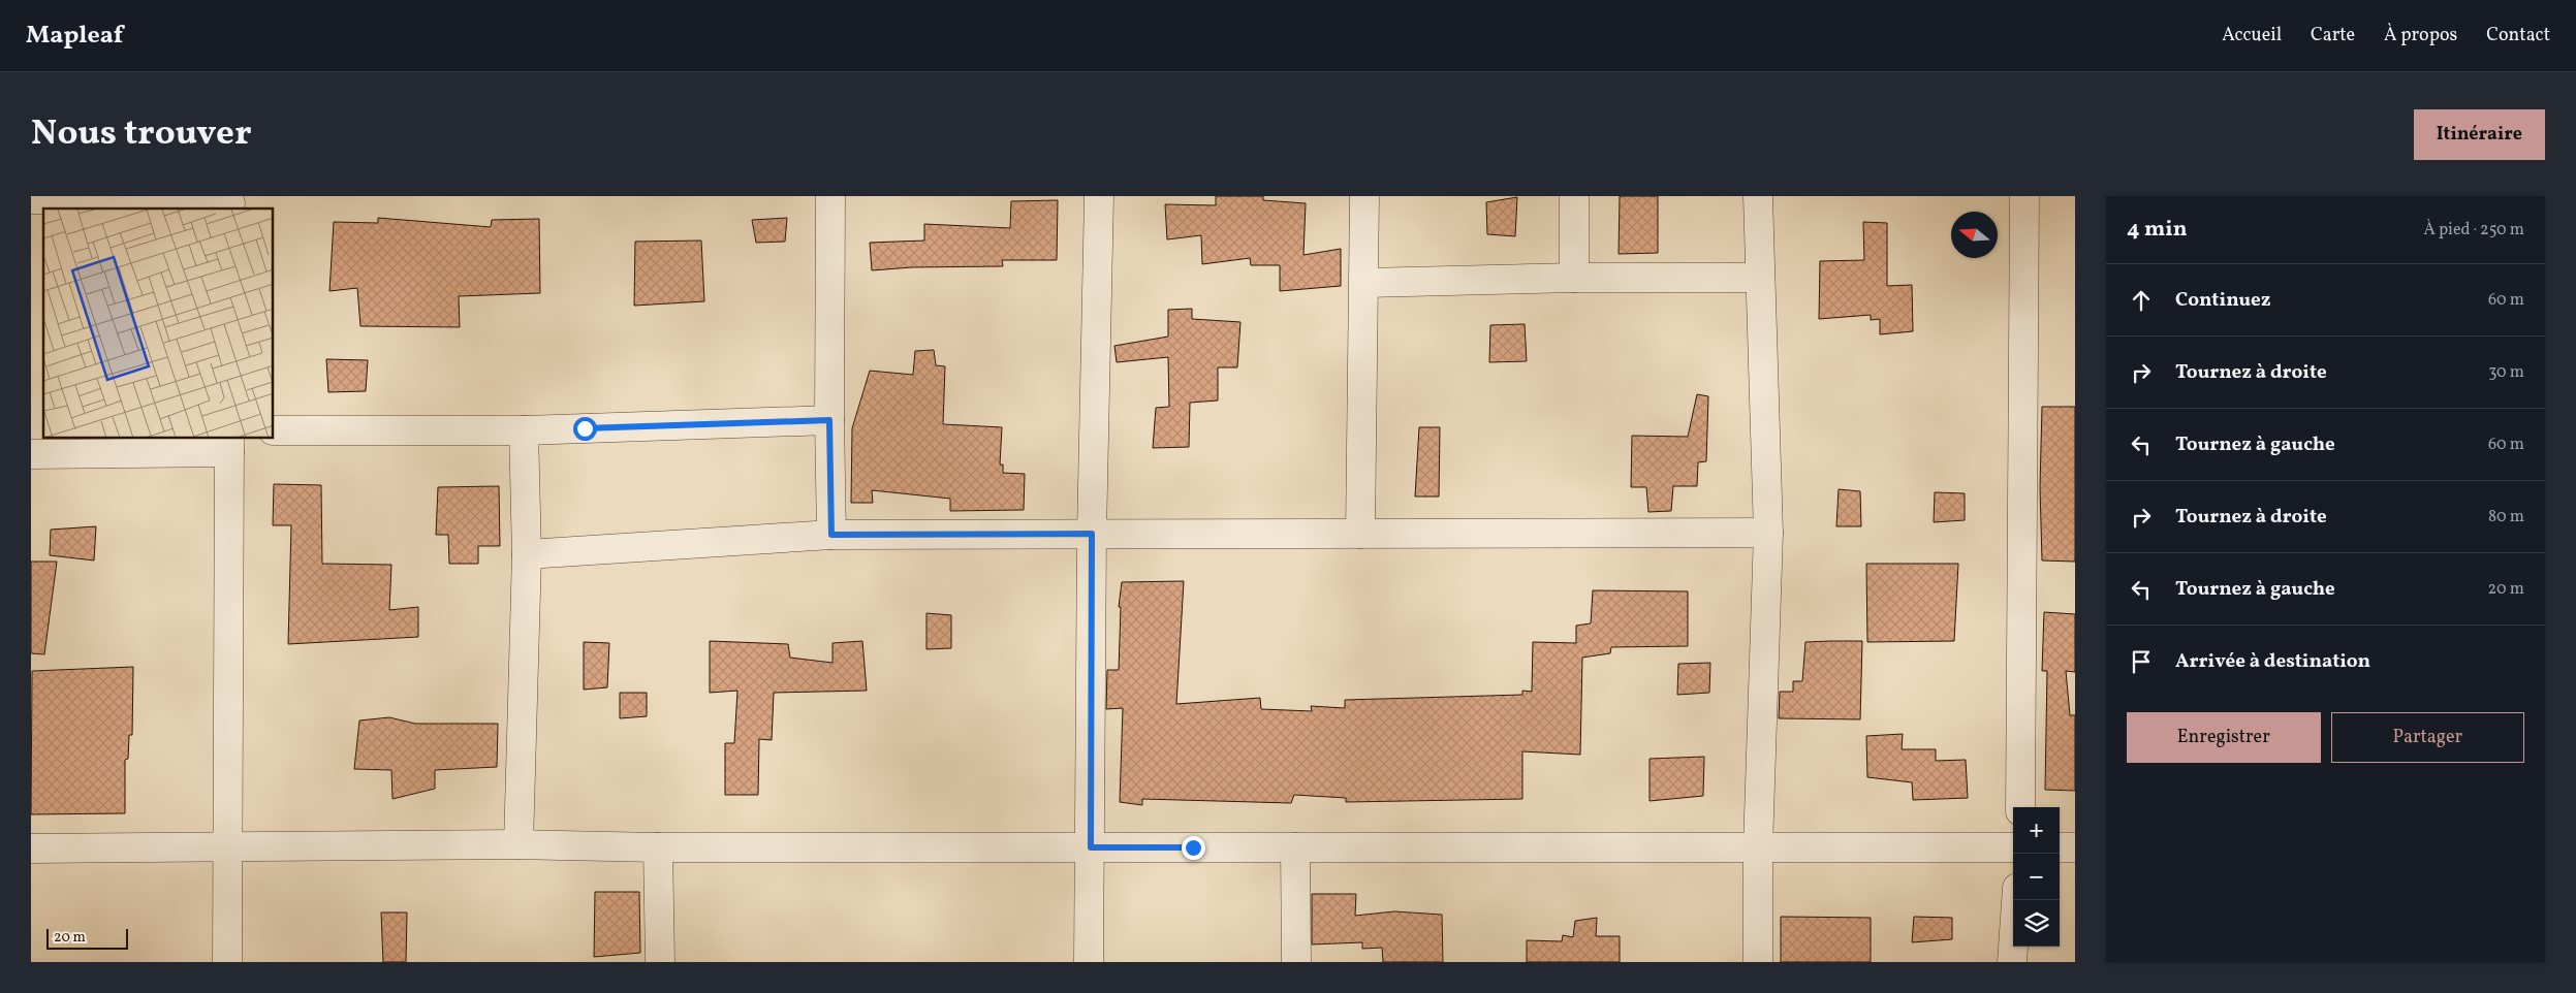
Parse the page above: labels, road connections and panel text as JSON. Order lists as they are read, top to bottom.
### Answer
{
  "scale_bar": "20 m",
  "north": "left",
  "page": {
    "header": "Mapleaf",
    "nav": [
      "Accueil",
      "Carte",
      "À propos",
      "Contact"
    ],
    "title": "Nous trouver",
    "buttons": [
      "Itinéraire",
      ["Enregistrer", "Partager"]
    ],
    "heading": ["4 min", "À pied · 250 m"],
    "list": [
      ["Continuez", "60 m"],
      ["Tournez à droite", "30 m"],
      ["Tournez à gauche", "60 m"],
      ["Tournez à droite", "80 m"],
      ["Tournez à gauche", "20 m"],
      "Arrivée à destination"
    ],
    "map_buttons": ["+", "−"],
    "scale": "20 m"
  }
}
